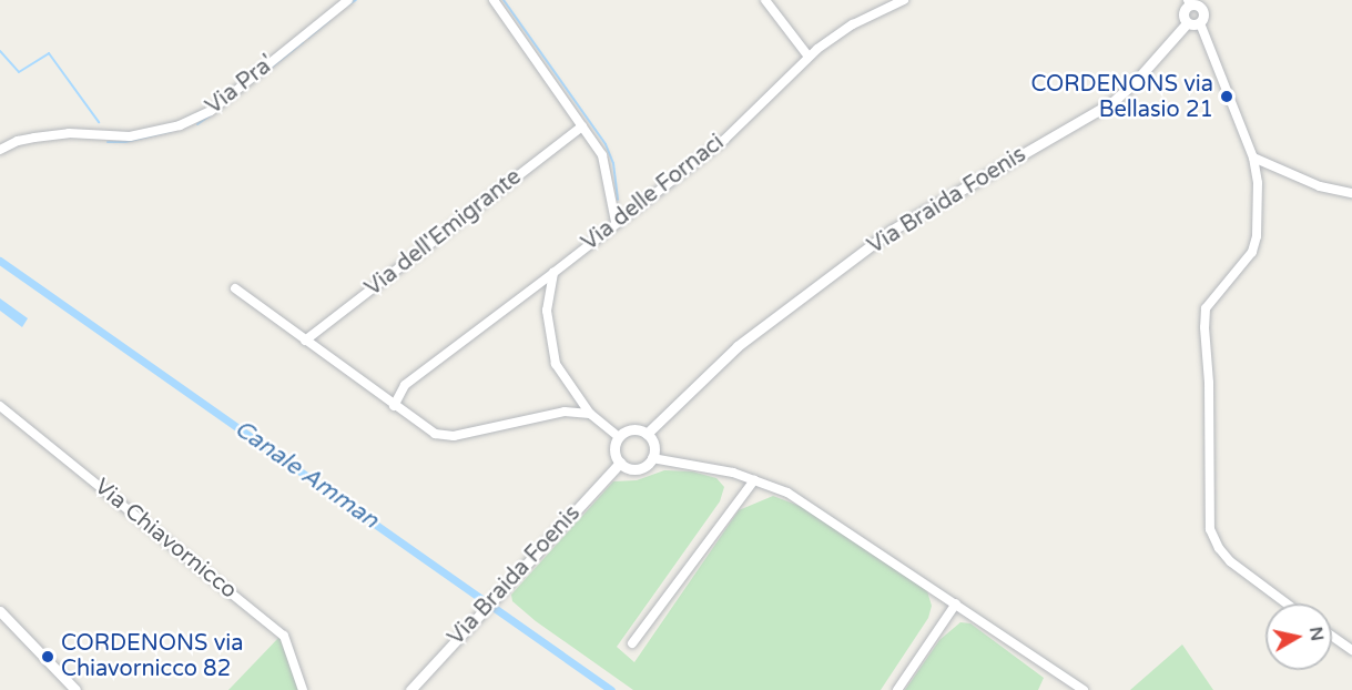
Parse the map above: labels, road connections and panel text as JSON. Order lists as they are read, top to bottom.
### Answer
{
  "streets": {
    "street": [
      "Via Pra'",
      "Via delle Fornaci",
      "Via Braida Foenis",
      "Via dell'Emigrante",
      "Via Chiavornicco"
    ]
  },
  "water": ["Canale Amman"],
  "places": ["CORDENONS via Bellasio 21", "CORDENONS via Chiavornicco 82"],
  "north": "right"
}
